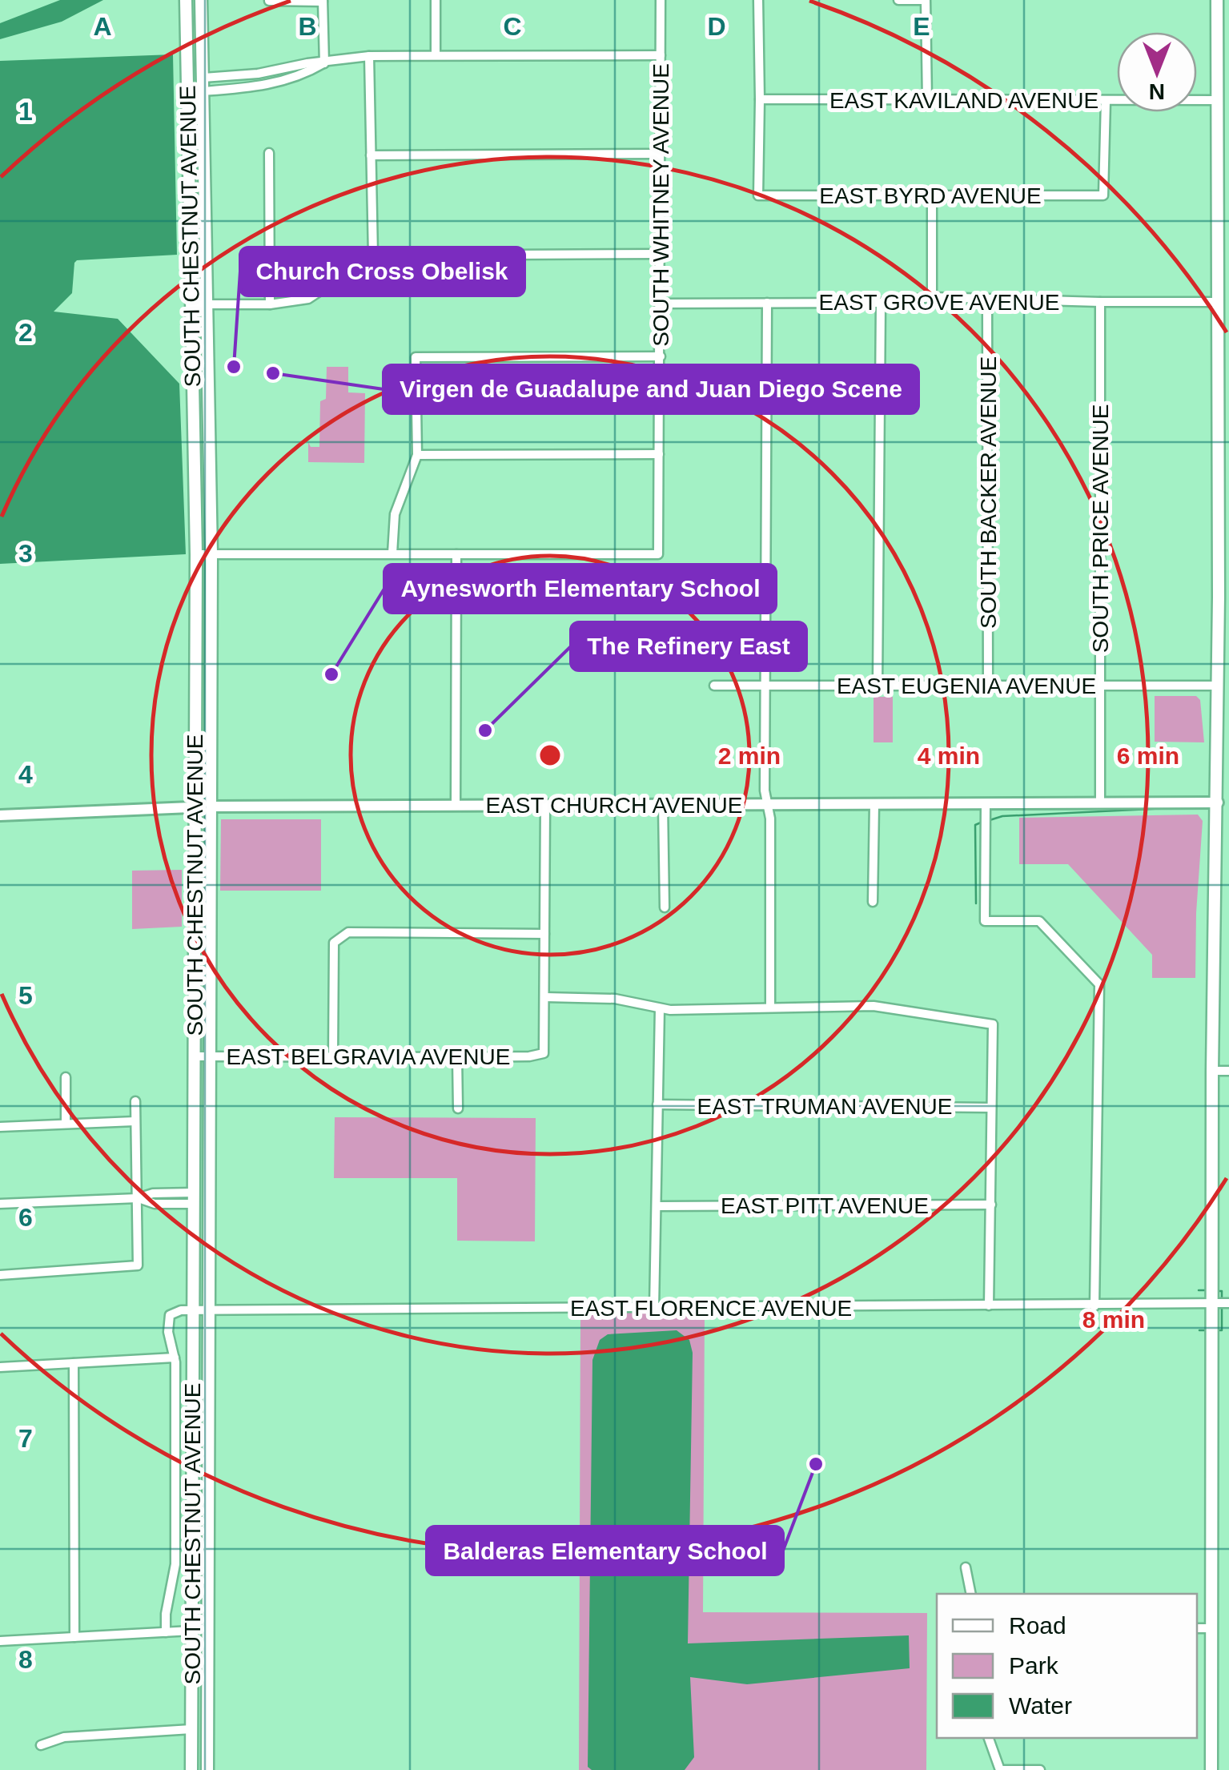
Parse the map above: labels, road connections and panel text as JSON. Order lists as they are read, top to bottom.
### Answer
{
  "streets": {
    "main road": ["SOUTH CHESTNUT AVENUE"],
    "street": [
      "EAST KAVILAND AVENUE",
      "EAST BYRD AVENUE",
      "SOUTH WHITNEY AVENUE",
      "EAST GROVE AVENUE",
      "SOUTH BACKER AVENUE",
      "SOUTH PRICE AVENUE",
      "EAST EUGENIA AVENUE",
      "EAST CHURCH AVENUE",
      "EAST BELGRAVIA AVENUE",
      "EAST TRUMAN AVENUE",
      "EAST PITT AVENUE",
      "EAST FLORENCE AVENUE"
    ]
  },
  "crossings": [
    ["EAST KAVILAND AVENUE", "EAST BYRD AVENUE"],
    ["SOUTH WHITNEY AVENUE", "EAST GROVE AVENUE"],
    ["SOUTH CHESTNUT AVENUE", "EAST CHURCH AVENUE"],
    ["SOUTH CHESTNUT AVENUE", "EAST BELGRAVIA AVENUE"],
    ["SOUTH CHESTNUT AVENUE", "EAST FLORENCE AVENUE"],
    ["EAST GROVE AVENUE", "SOUTH BACKER AVENUE"],
    ["EAST GROVE AVENUE", "SOUTH PRICE AVENUE"],
    ["SOUTH BACKER AVENUE", "EAST EUGENIA AVENUE"],
    ["SOUTH PRICE AVENUE", "EAST EUGENIA AVENUE"],
    ["SOUTH PRICE AVENUE", "EAST CHURCH AVENUE"]
  ],
  "places": [
    "Church Cross Obelisk",
    "Virgen de Guadalupe and Juan Diego Scene",
    "Aynesworth Elementary School",
    "The Refinery East",
    "Balderas Elementary School"
  ],
  "legend": ["Road", "Park", "Water"],
  "north": "bottom",
  "grid": {
    "columns": [
      "A",
      "B",
      "C",
      "D",
      "E"
    ],
    "rows": [
      "1",
      "2",
      "3",
      "4",
      "5",
      "6",
      "7",
      "8"
    ]
  },
  "rings": [
    "2 min",
    "4 min",
    "6 min",
    "8 min"
  ]
}
